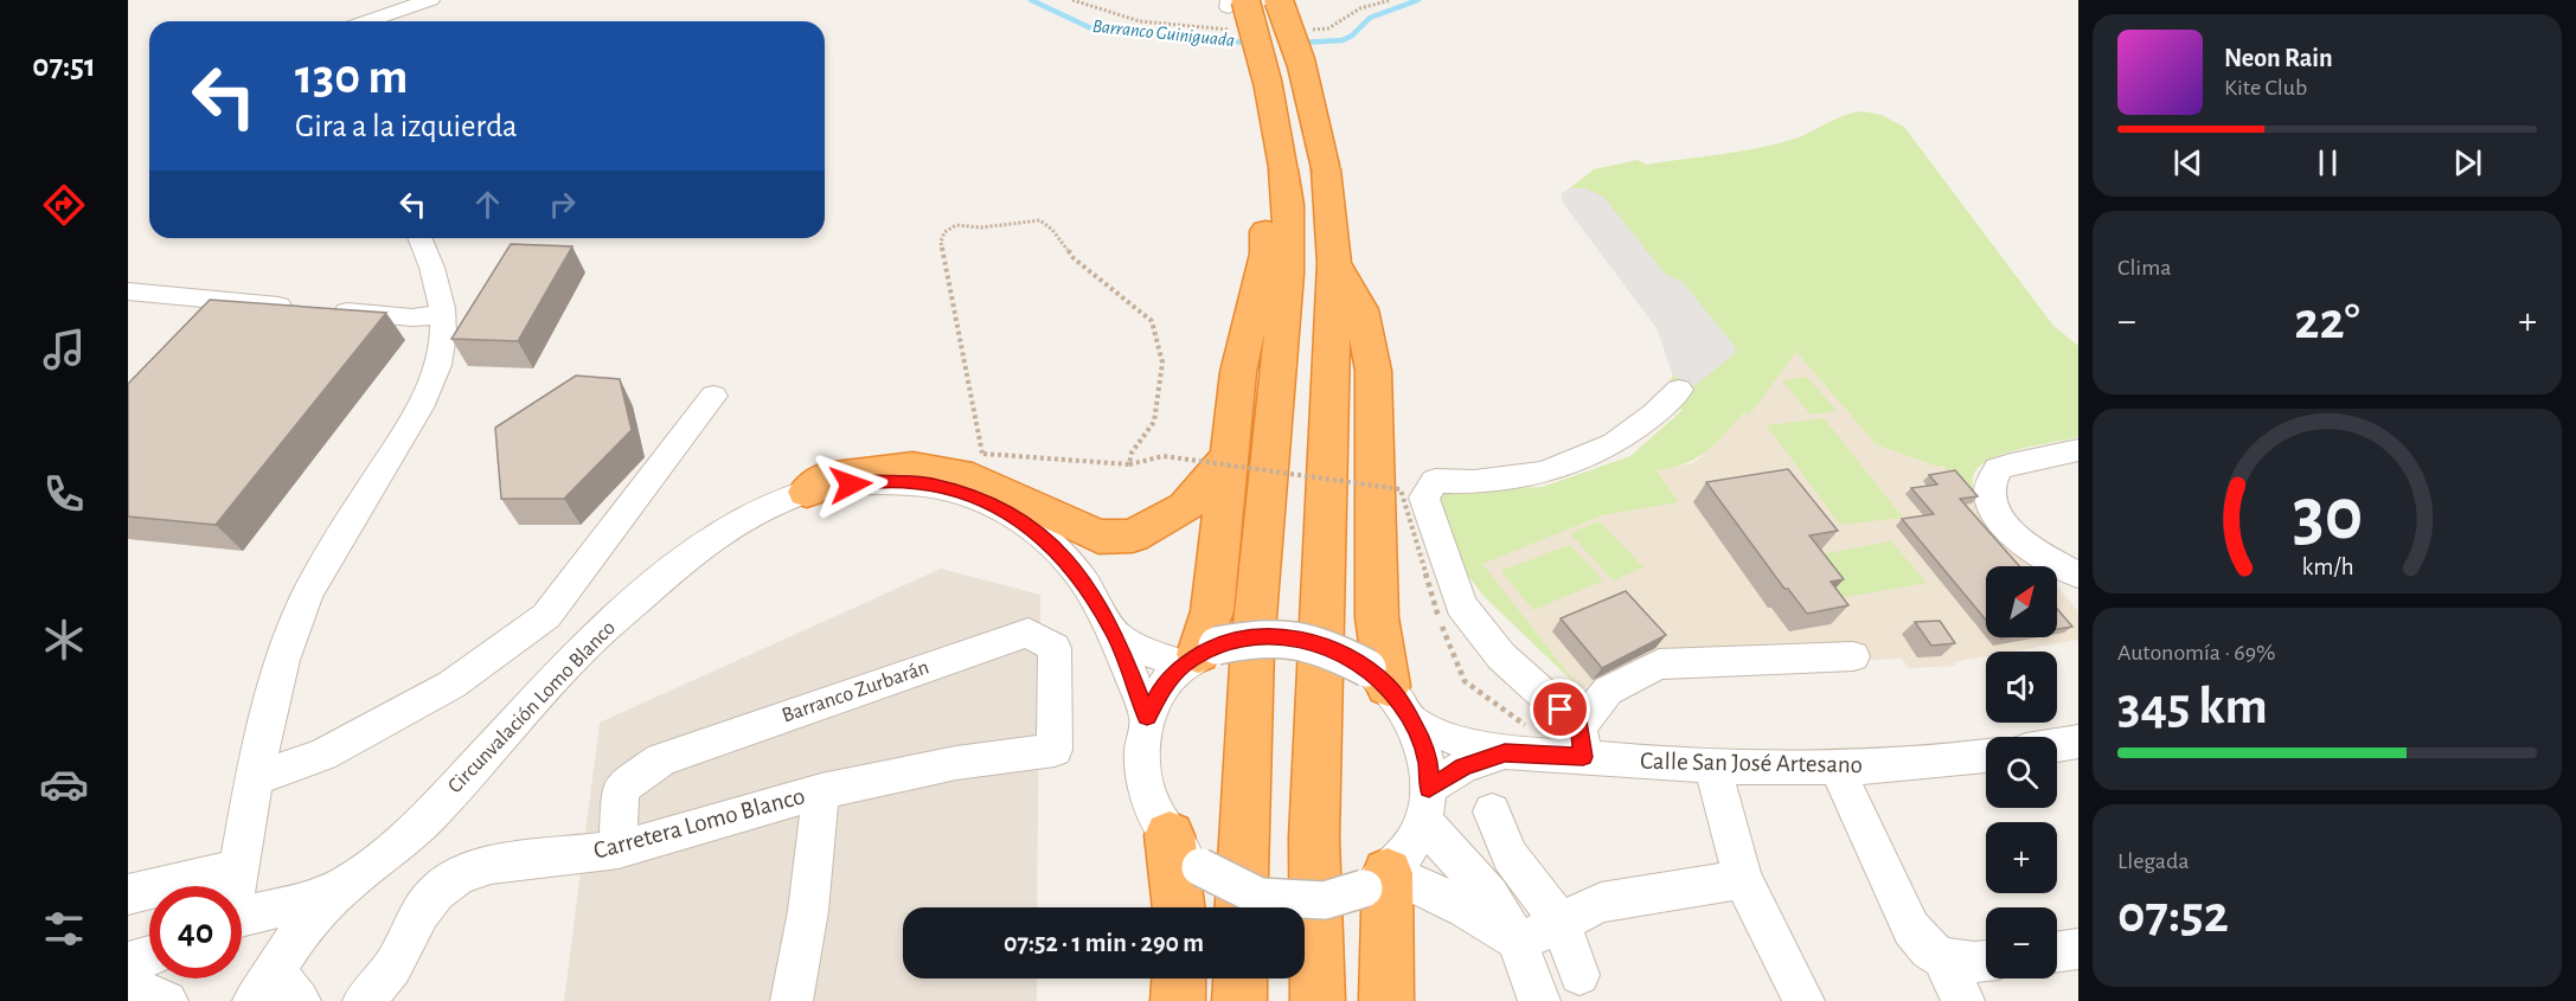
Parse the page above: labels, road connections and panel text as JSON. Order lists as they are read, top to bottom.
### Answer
{
  "streets": {
    "street": [
      "Barranco Zurbarán",
      "Circunvalación Lomo Blanco",
      "Calle San José Artesano",
      "Carretera Lomo Blanco"
    ]
  },
  "crossings": [
    ["Barranco Zurbarán", "Carretera Lomo Blanco"]
  ],
  "water": ["Barranco Guiniguada"],
  "north": "top right",
  "page": {
    "tabs": "07:51",
    "turn": ["130 m", "Gira a la izquierda"],
    "song": ["Neon Rain", "Kite Club"],
    "tile": [
      "Clima",
      ["Autonomía · 69%", "345 km"],
      ["Llegada", "07:52"]
    ],
    "heat": ["−", "22°", "+"],
    "map_buttons": ["+", "−"],
    "limit": "40",
    "trip": "07:52 · 1 min · 290 m",
    "gauge": ["30", "km/h"]
  }
}
